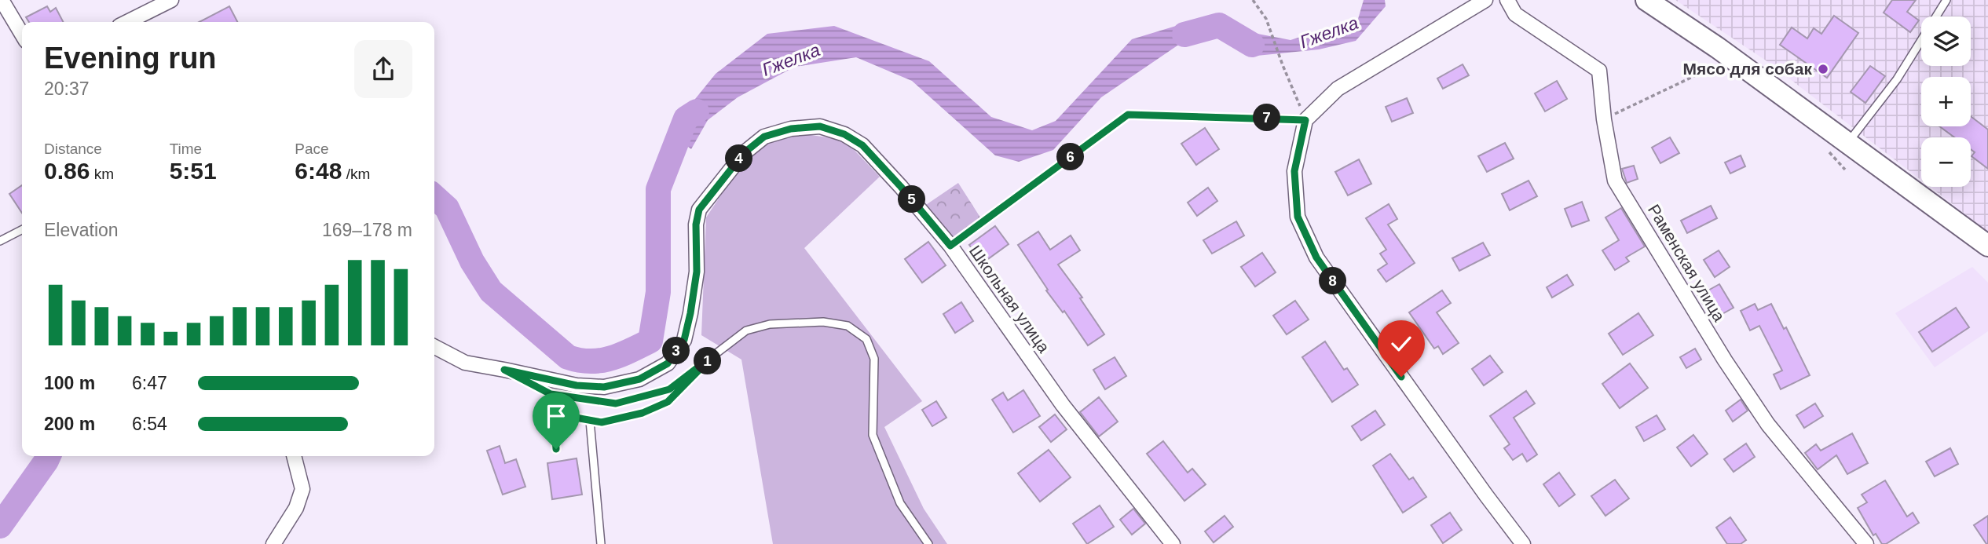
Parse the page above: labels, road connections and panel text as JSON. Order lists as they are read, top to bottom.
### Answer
{
  "streets": {
    "street": ["Раменская улица", "Школьная улица"]
  },
  "water": ["Гжелка"],
  "places": ["Мясо для собак"],
  "page": {
    "map_buttons": ["+", "−"],
    "heading": ["Evening run", "20:37"],
    "pins": [
      "7",
      "6",
      "4",
      "5",
      "8",
      "3",
      "1"
    ],
    "stats": [
      ["Distance", "0.86 km"],
      ["Time", "5:51"],
      ["Pace", "6:48 /km"]
    ],
    "chart": ["Elevation", "169–178 m"],
    "list": [
      {
        "name": "100 m",
        "note": "6:47"
      },
      {
        "name": "200 m",
        "note": "6:54"
      }
    ]
  }
}
